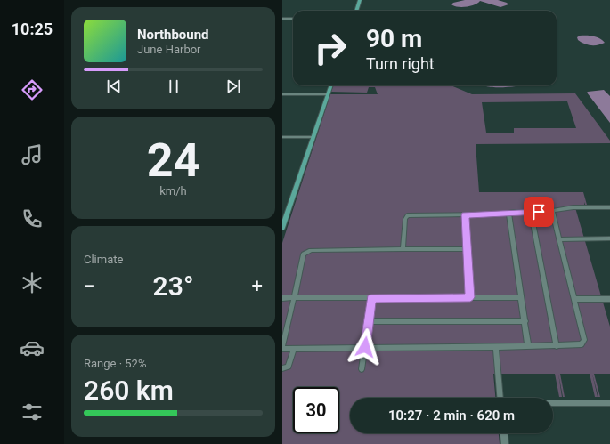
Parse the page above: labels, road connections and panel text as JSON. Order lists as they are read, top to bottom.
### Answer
{
  "page": {
    "tabs": "10:25",
    "turn": ["90 m", "Turn right"],
    "song": ["Northbound", "June Harbor"],
    "tile": [
      ["24", "km/h"],
      "Climate",
      ["Range · 52%", "260 km"]
    ],
    "heat": ["−", "23°", "+"],
    "limit": "30",
    "trip": "10:27 · 2 min · 620 m"
  }
}
